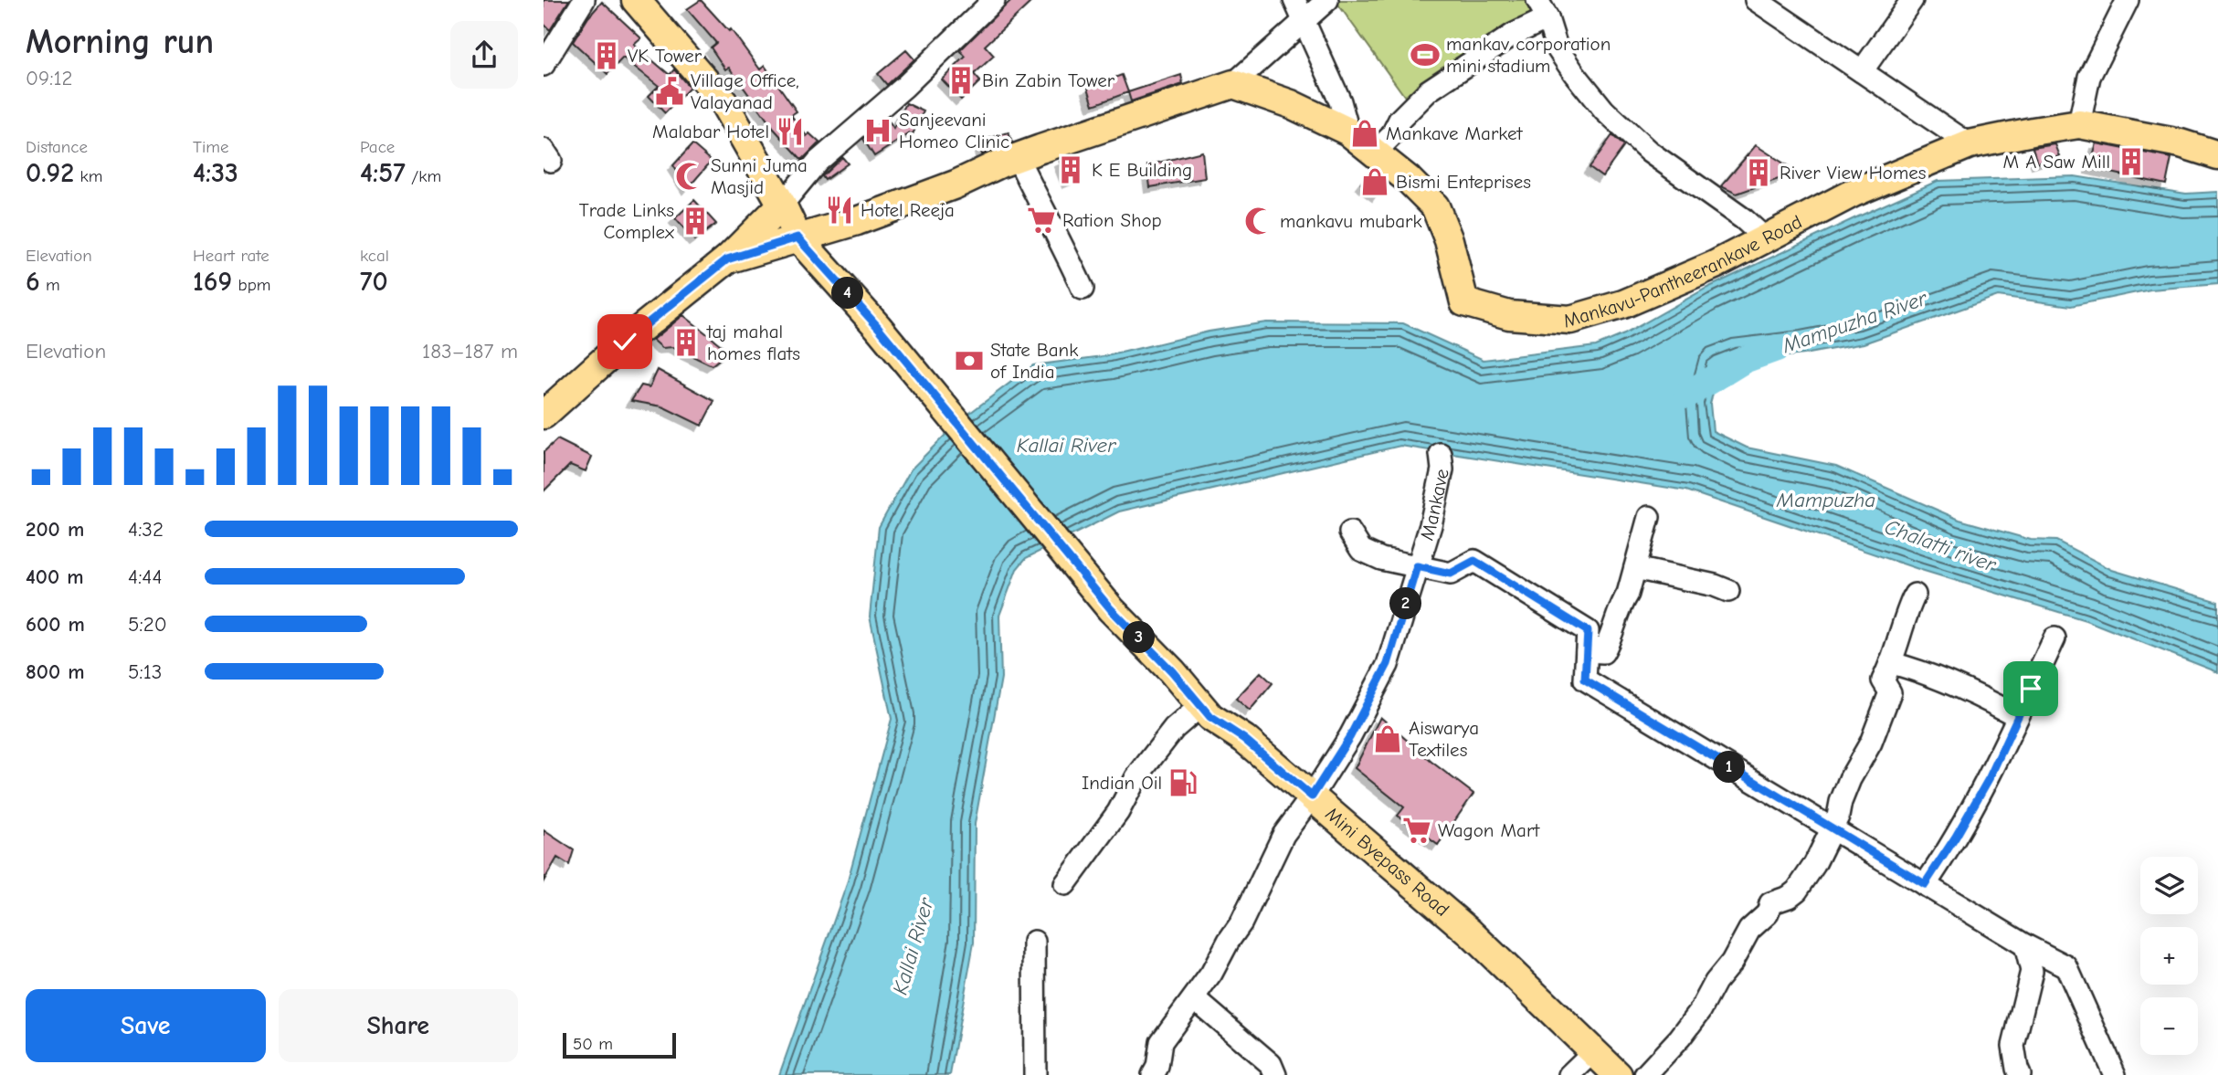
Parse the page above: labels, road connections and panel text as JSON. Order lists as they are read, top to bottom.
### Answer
{
  "streets": {
    "main road": ["Mankavu-Pantheerankave Road", "Mini Byepass Road"],
    "street": ["Mankave"]
  },
  "crossings": [
    ["Mankave", "Mini Byepass Road"]
  ],
  "water": [
    "Mampuzha River",
    "Kallai River",
    "Mampuzha",
    "Chalatti river"
  ],
  "places": {
    "sports": ["mankav corporation mini stadium"],
    "building": [
      "VK Tower",
      "Bin Zabin Tower",
      "M A Saw Mill",
      "K E Building",
      "River View Homes",
      "Trade Links Complex",
      "taj mahal homes flats"
    ],
    "public building": ["Village Office, Valayanad"],
    "hospital": ["Sanjeevani Homeo Clinic"],
    "restaurant": ["Malabar Hotel", "Hotel Reeja"],
    "shop": ["Mankave Market", "Bismi Enteprises", "Aiswarya Textiles"],
    "mosque": ["Sunni Juma Masjid", "mankavu mubark"],
    "supermarket": ["Ration Shop", "Wagon Mart"],
    "bank": ["State Bank of India"],
    "fuel station": ["Indian Oil"]
  },
  "scale_bar": "50 m",
  "page": {
    "heading": ["Morning run", "09:12"],
    "stats": [
      ["Distance", "0.92 km"],
      ["Time", "4:33"],
      ["Pace", "4:57 /km"],
      ["Elevation", "6 m"],
      ["Heart rate", "169 bpm"],
      ["kcal", "70"]
    ],
    "pins": [
      "4",
      "2",
      "3",
      "1"
    ],
    "chart": ["Elevation", "183–187 m"],
    "list": [
      {
        "name": "200 m",
        "note": "4:32"
      },
      {
        "name": "400 m",
        "note": "4:44"
      },
      {
        "name": "600 m",
        "note": "5:20"
      },
      {
        "name": "800 m",
        "note": "5:13"
      }
    ],
    "map_buttons": ["+", "−"],
    "buttons": ["Save", "Share"],
    "scale": "50 m"
  }
}
